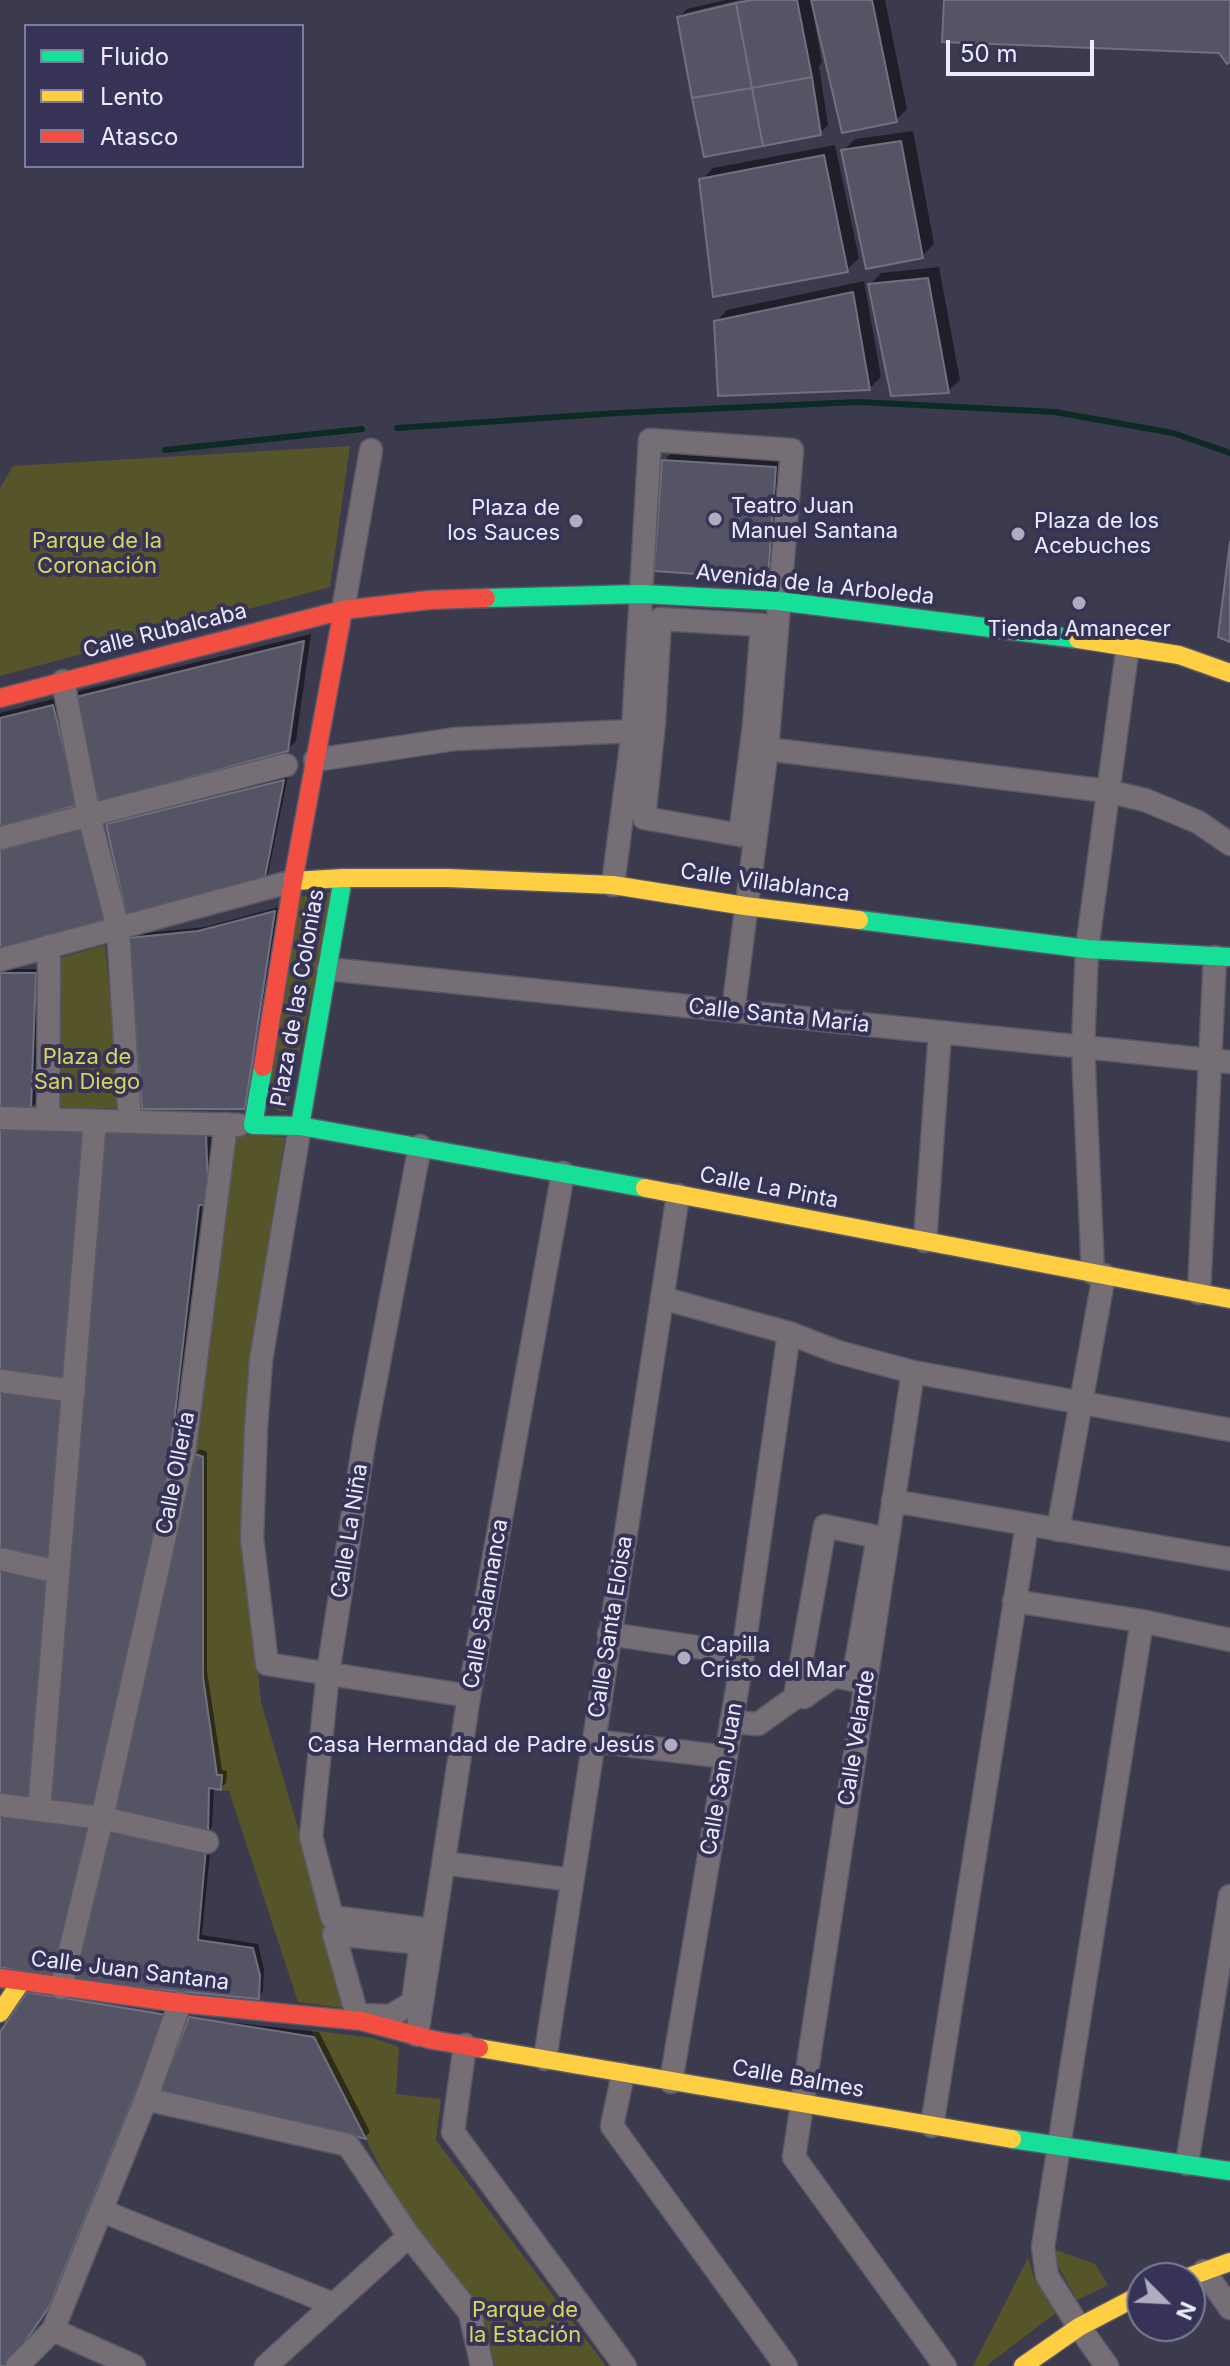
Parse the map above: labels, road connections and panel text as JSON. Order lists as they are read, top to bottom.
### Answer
{
  "streets": {
    "street": [
      "Avenida de la Arboleda",
      "Calle Rubalcaba",
      "Calle Villablanca",
      "Plaza de las Colonias",
      "Calle Santa María",
      "Calle La Pinta",
      "Calle Ollería",
      "Calle La Niña",
      "Calle Salamanca",
      "Calle Santa Eloisa",
      "Calle Velarde",
      "Calle San Juan",
      "Calle Juan Santana",
      "Calle Balmes"
    ]
  },
  "crossings": [
    ["Avenida de la Arboleda", "Calle Rubalcaba"],
    ["Calle Villablanca", "Plaza de las Colonias"],
    ["Plaza de las Colonias", "Calle Santa María"],
    ["Plaza de las Colonias", "Calle La Pinta"],
    ["Calle La Pinta", "Calle La Niña"],
    ["Calle La Pinta", "Calle Salamanca"],
    ["Calle La Pinta", "Calle Santa Eloisa"],
    ["Calle Ollería", "Calle Juan Santana"],
    ["Calle La Niña", "Calle Salamanca"],
    ["Calle Salamanca", "Calle Balmes"],
    ["Calle Santa Eloisa", "Calle Balmes"],
    ["Calle Velarde", "Calle Balmes"],
    ["Calle San Juan", "Calle Balmes"],
    ["Calle Juan Santana", "Calle Balmes"]
  ],
  "parks": ["Parque de la Coronación", "Plaza de San Diego", "Parque de la Estación"],
  "places": [
    "Teatro Juan Manuel Santana",
    "Plaza de los Sauces",
    "Plaza de los Acebuches",
    "Tienda Amanecer",
    "Capilla Cristo del Mar",
    "Casa Hermandad de Padre Jesús"
  ],
  "legend": ["Fluido", "Lento", "Atasco"],
  "scale_bar": "50 m",
  "north": "bottom right"
}
